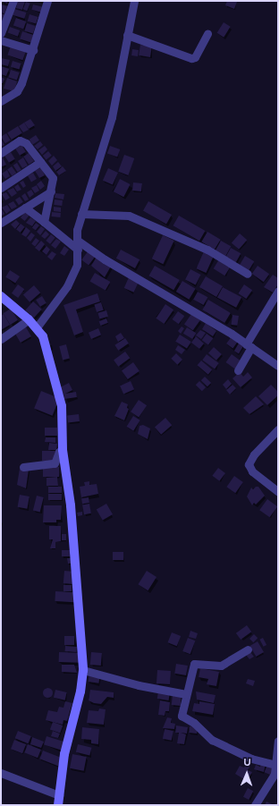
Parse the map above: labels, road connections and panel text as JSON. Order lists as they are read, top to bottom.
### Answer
{
  "north": "top"
}
